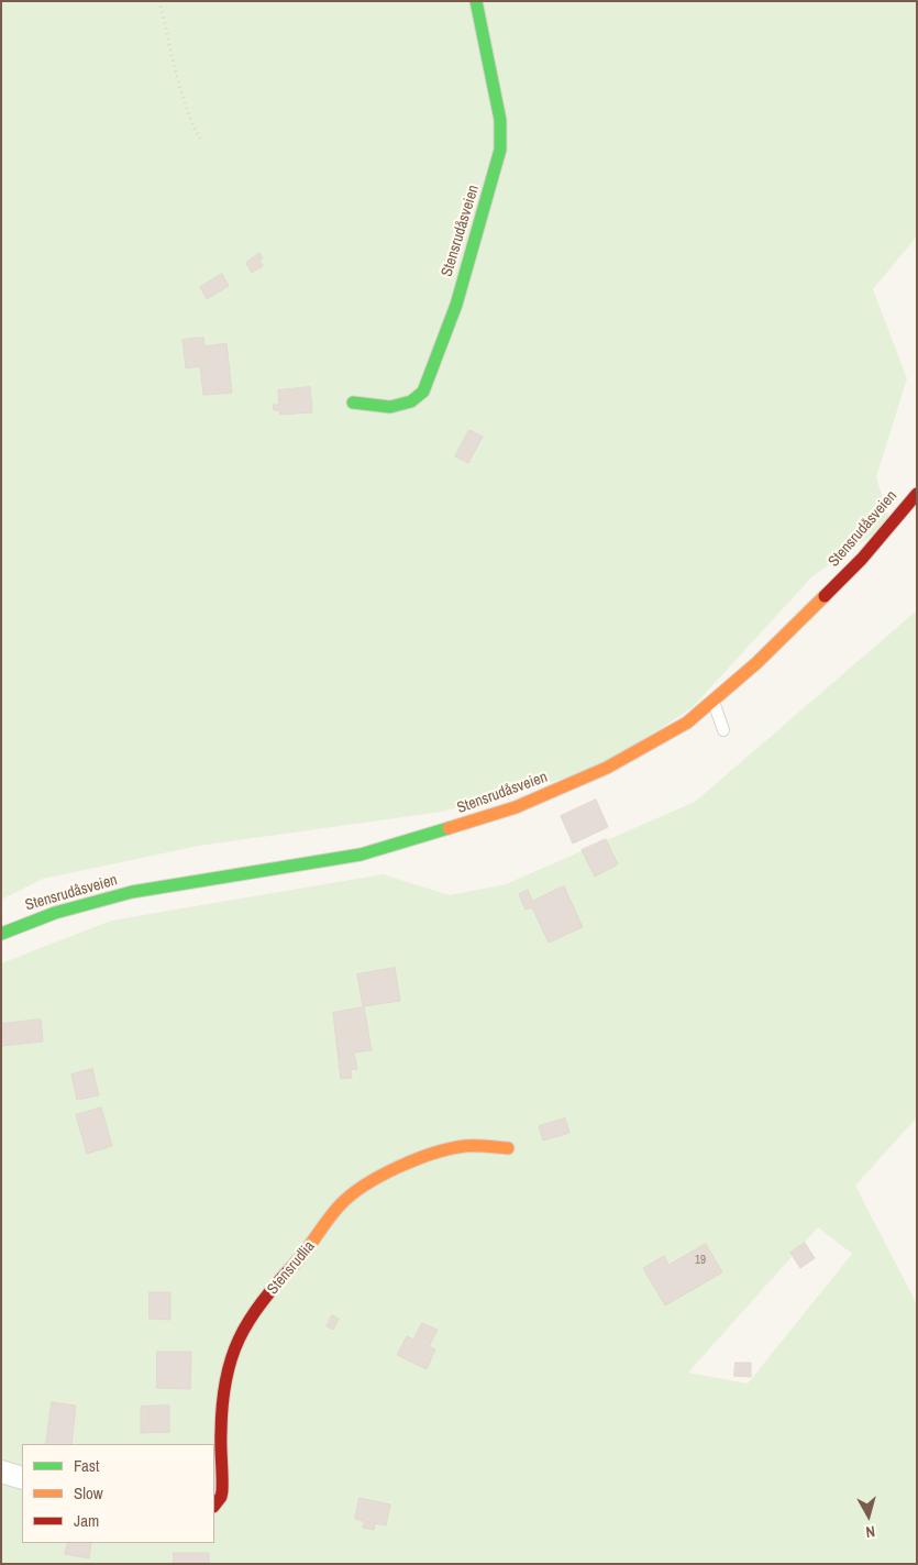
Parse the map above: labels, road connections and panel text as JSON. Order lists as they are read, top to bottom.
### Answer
{
  "streets": {
    "street": ["Stensrudåsveien", "Stensrudlia"]
  },
  "house_numbers": ["19"],
  "legend": ["Fast", "Slow", "Jam"],
  "north": "bottom"
}
